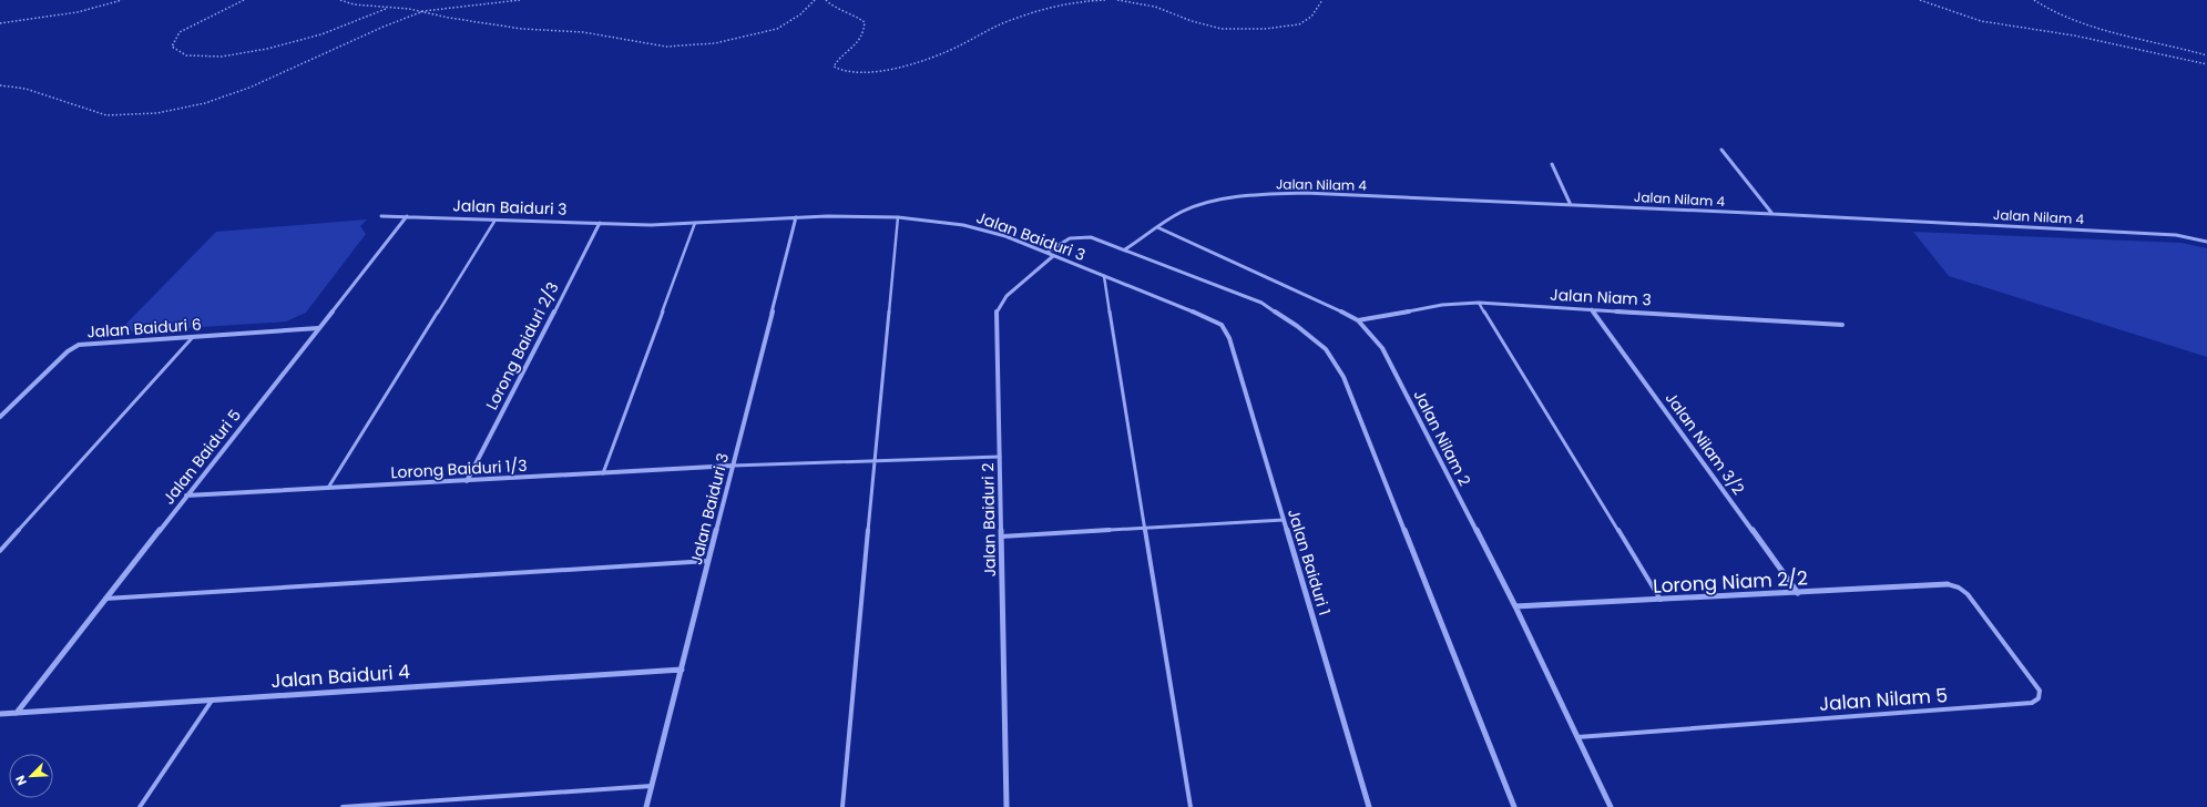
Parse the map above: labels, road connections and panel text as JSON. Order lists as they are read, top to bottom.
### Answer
{
  "streets": {
    "street": [
      "Jalan Nilam 4",
      "Jalan Baiduri 3",
      "Jalan Niam 3",
      "Jalan Baiduri 6",
      "Lorong Baiduri 2/3",
      "Jalan Nilam 2",
      "Jalan Nilam 3/2",
      "Jalan Baiduri 5",
      "Lorong Baiduri 1/3",
      "Jalan Baiduri 2",
      "Jalan Baiduri 1",
      "Lorong Niam 2/2",
      "Jalan Baiduri 4"
    ],
    "lane": ["Jalan Nilam 5"]
  },
  "crossings": [
    ["Jalan Nilam 4", "Jalan Nilam 2"],
    ["Jalan Baiduri 3", "Lorong Baiduri 2/3"],
    ["Jalan Baiduri 3", "Jalan Baiduri 5"],
    ["Jalan Baiduri 3", "Lorong Baiduri 1/3"],
    ["Jalan Baiduri 3", "Jalan Baiduri 2"],
    ["Jalan Baiduri 3", "Jalan Baiduri 1"],
    ["Jalan Baiduri 3", "Jalan Baiduri 4"],
    ["Jalan Niam 3", "Jalan Nilam 2"],
    ["Jalan Niam 3", "Jalan Nilam 3/2"],
    ["Jalan Baiduri 6", "Jalan Baiduri 5"],
    ["Lorong Baiduri 2/3", "Lorong Baiduri 1/3"],
    ["Jalan Nilam 2", "Lorong Niam 2/2"],
    ["Jalan Nilam 2", "Jalan Nilam 5"],
    ["Jalan Nilam 3/2", "Lorong Niam 2/2"],
    ["Jalan Baiduri 5", "Lorong Baiduri 1/3"],
    ["Jalan Baiduri 5", "Jalan Baiduri 4"],
    ["Lorong Niam 2/2", "Jalan Nilam 5"]
  ],
  "north": "bottom left"
}
